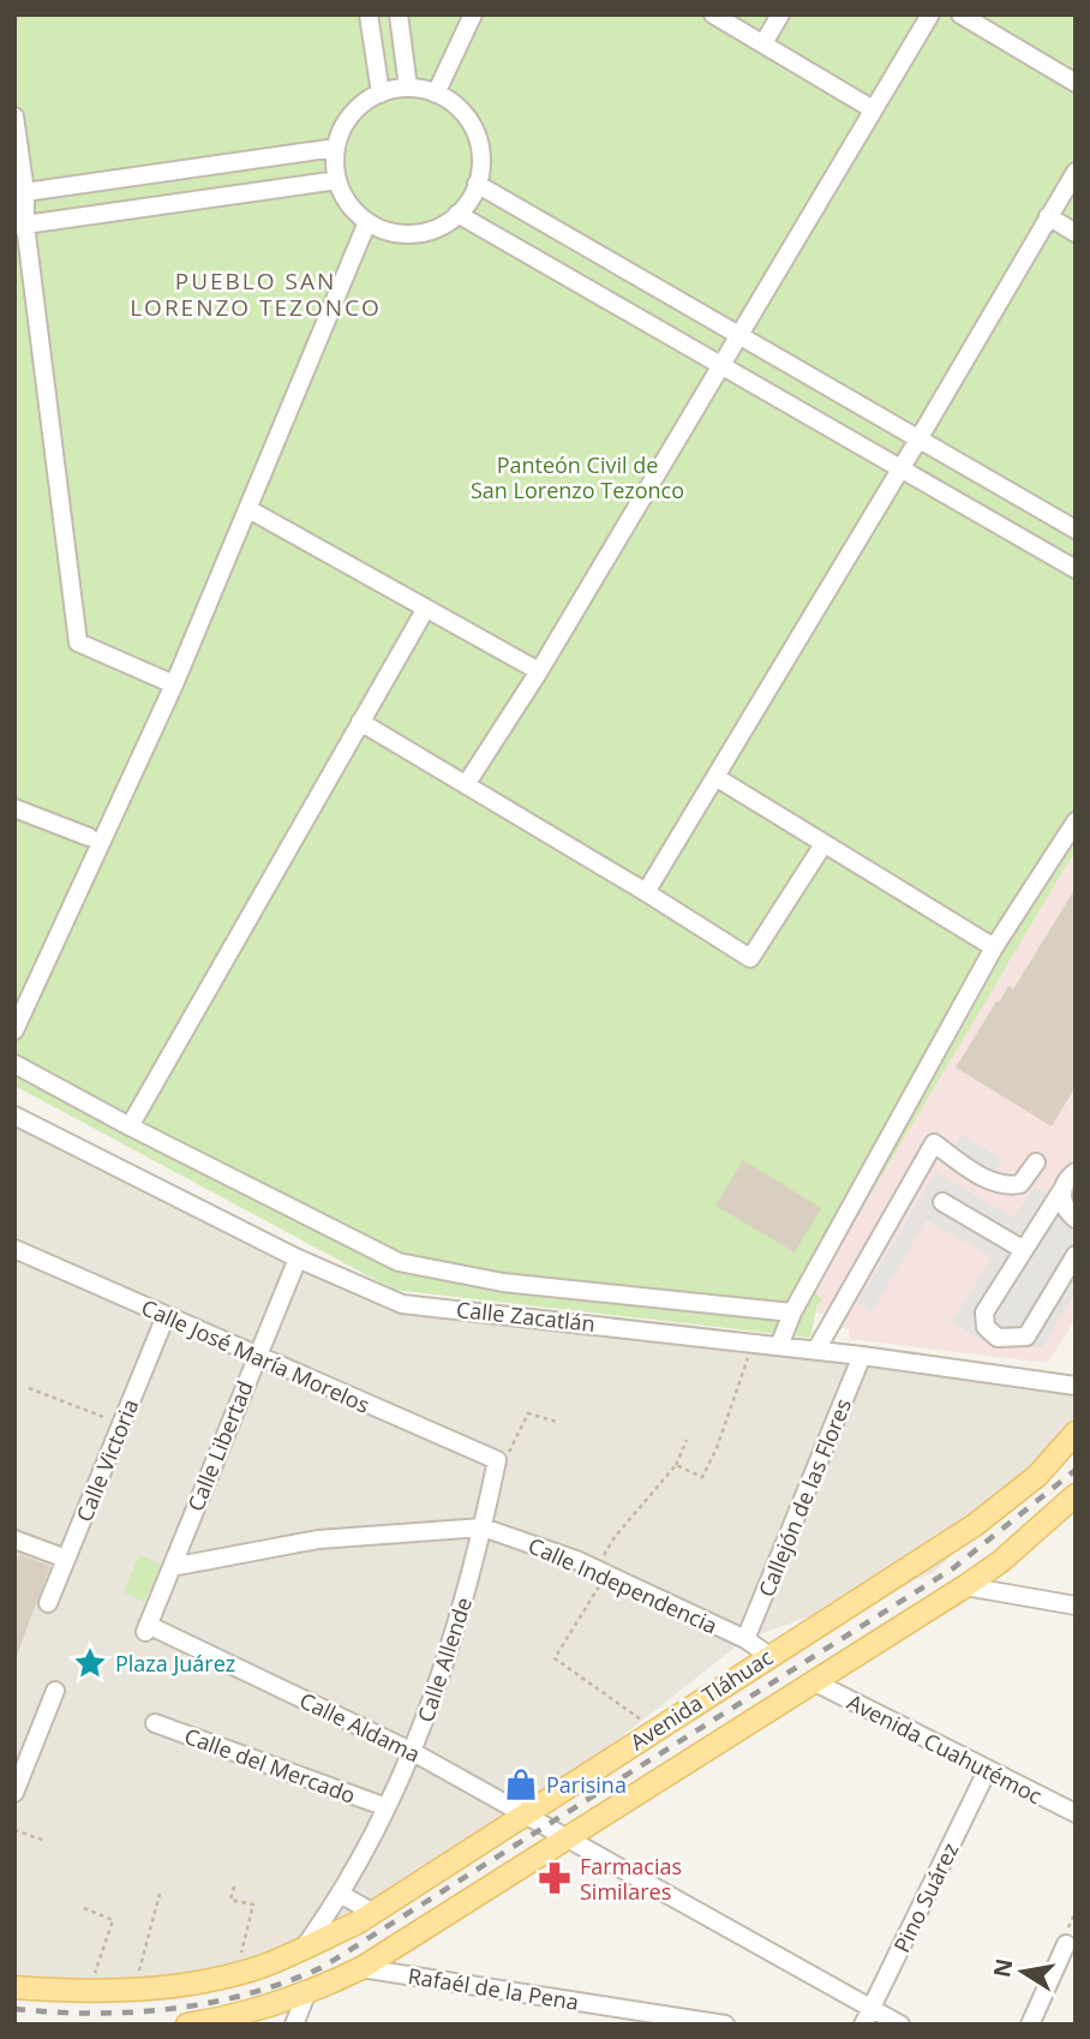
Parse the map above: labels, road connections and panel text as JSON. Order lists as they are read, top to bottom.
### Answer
{
  "streets": {
    "main road": ["Avenida Tláhuac"],
    "street": [
      "Calle Zacatlán",
      "Calle José María Morelos",
      "Calle Libertad",
      "Calle Victoria",
      "Callejón de las Flores",
      "Calle Independencia",
      "Calle Allende",
      "Calle Aldama",
      "Avenida Cuahutémoc",
      "Calle del Mercado",
      "Pino Suárez",
      "Rafaél de la Pena"
    ]
  },
  "crossings": [
    ["Calle Zacatlán", "Calle Libertad"],
    ["Calle Zacatlán", "Callejón de las Flores"],
    ["Calle José María Morelos", "Calle Libertad"],
    ["Calle José María Morelos", "Calle Victoria"],
    ["Calle José María Morelos", "Calle Allende"],
    ["Calle Libertad", "Calle Independencia"],
    ["Calle Libertad", "Calle Aldama"],
    ["Callejón de las Flores", "Calle Independencia"],
    ["Calle Independencia", "Calle Allende"],
    ["Calle Independencia", "Avenida Tláhuac"],
    ["Calle Allende", "Avenida Tláhuac"],
    ["Calle Allende", "Calle Aldama"],
    ["Calle Allende", "Calle del Mercado"],
    ["Avenida Tláhuac", "Calle Aldama"],
    ["Calle Aldama", "Pino Suárez"],
    ["Avenida Cuahutémoc", "Pino Suárez"]
  ],
  "districts": ["PUEBLO SAN LORENZO TEZONCO"],
  "parks": ["Panteón Civil de San Lorenzo Tezonco"],
  "places": {
    "place": ["Plaza Juárez"],
    "shop": ["Parisina"],
    "pharmacy": ["Farmacias Similares"]
  },
  "north": "left"
}
